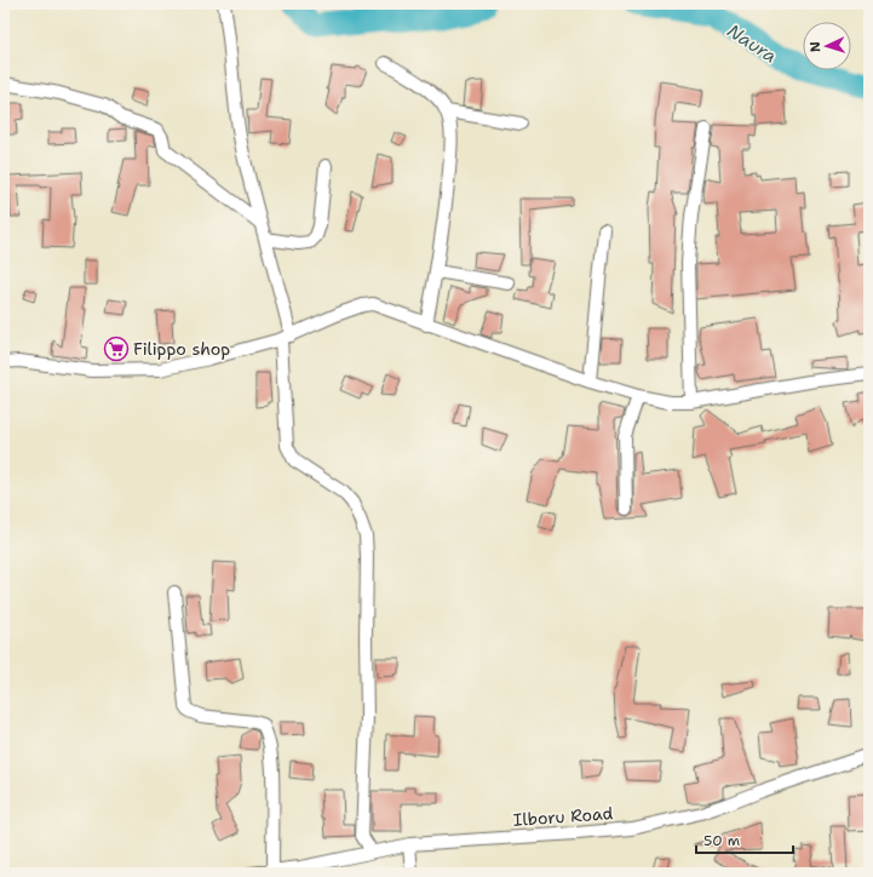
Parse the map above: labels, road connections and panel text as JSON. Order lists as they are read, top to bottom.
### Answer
{
  "streets": {
    "street": ["Ilboru Road"]
  },
  "water": ["Naura"],
  "places": {
    "supermarket": ["Filippo shop"]
  },
  "scale_bar": "50 m",
  "north": "left"
}
